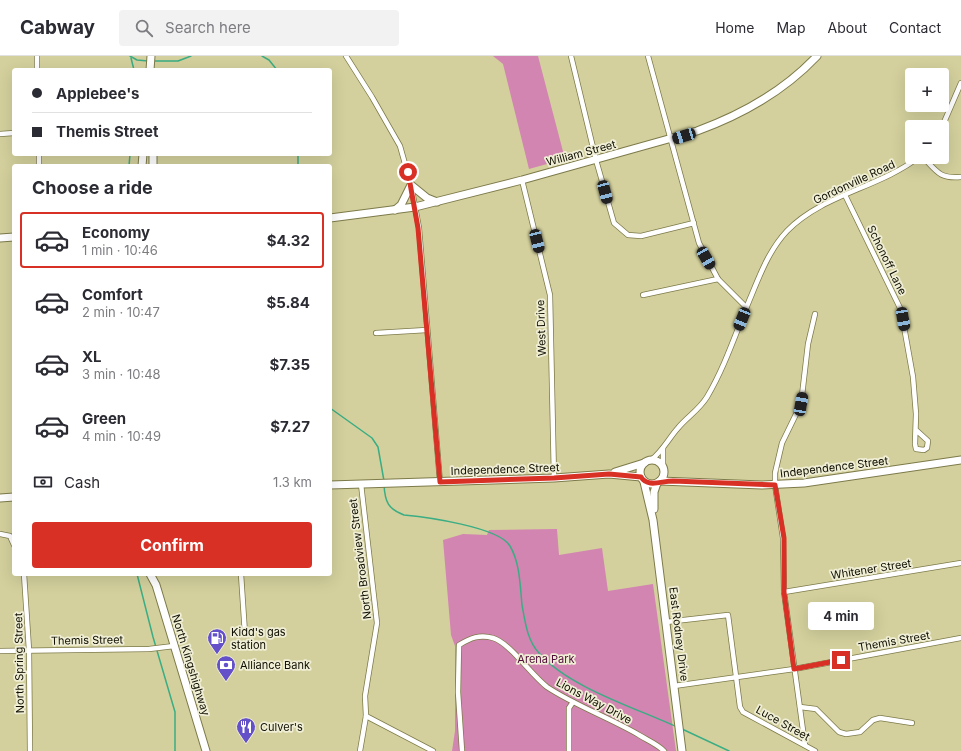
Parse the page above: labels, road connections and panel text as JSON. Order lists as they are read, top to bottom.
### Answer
{
  "streets": {
    "street": [
      "William Street",
      "Gordonville Road",
      "Schonoff Lane",
      "West Drive",
      "Independence Street",
      "North Broadview Street",
      "Whitener Street",
      "East Rodney Drive",
      "Themis Street",
      "North Spring Street",
      "North Kingshighway",
      "Lions Way Drive",
      "Luce Street"
    ]
  },
  "crossings": [
    ["William Street", "West Drive"],
    ["Gordonville Road", "Schonoff Lane"],
    ["Gordonville Road", "Independence Street"],
    ["Gordonville Road", "East Rodney Drive"],
    ["West Drive", "Independence Street"],
    ["Independence Street", "North Broadview Street"],
    ["Independence Street", "East Rodney Drive"],
    ["East Rodney Drive", "Themis Street"],
    ["Themis Street", "North Spring Street"],
    ["Themis Street", "North Kingshighway"],
    ["Themis Street", "Luce Street"]
  ],
  "parks": ["Arena Park"],
  "places": {
    "fuel station": ["Kidd's gas station"],
    "bank": ["Alliance Bank"],
    "restaurant": ["Culver's"]
  },
  "page": {
    "header": "Cabway",
    "search": "Search here",
    "nav": [
      "Home",
      "Map",
      "About",
      "Contact"
    ],
    "map_buttons": ["+", "−"],
    "banner": ["Applebee's", "Themis Street"],
    "heading": "Choose a ride",
    "list": [
      {
        "name": "Economy",
        "note": "1 min · 10:46",
        "value": "$4.32"
      },
      {
        "name": "Comfort",
        "note": "2 min · 10:47",
        "value": "$5.84"
      },
      {
        "name": "XL",
        "note": "3 min · 10:48",
        "value": "$7.35"
      },
      {
        "name": "Green",
        "note": "4 min · 10:49",
        "value": "$7.27"
      }
    ],
    "pay": ["Cash", "1.3 km"],
    "buttons": "Confirm",
    "bubble": "4 min"
  }
}
